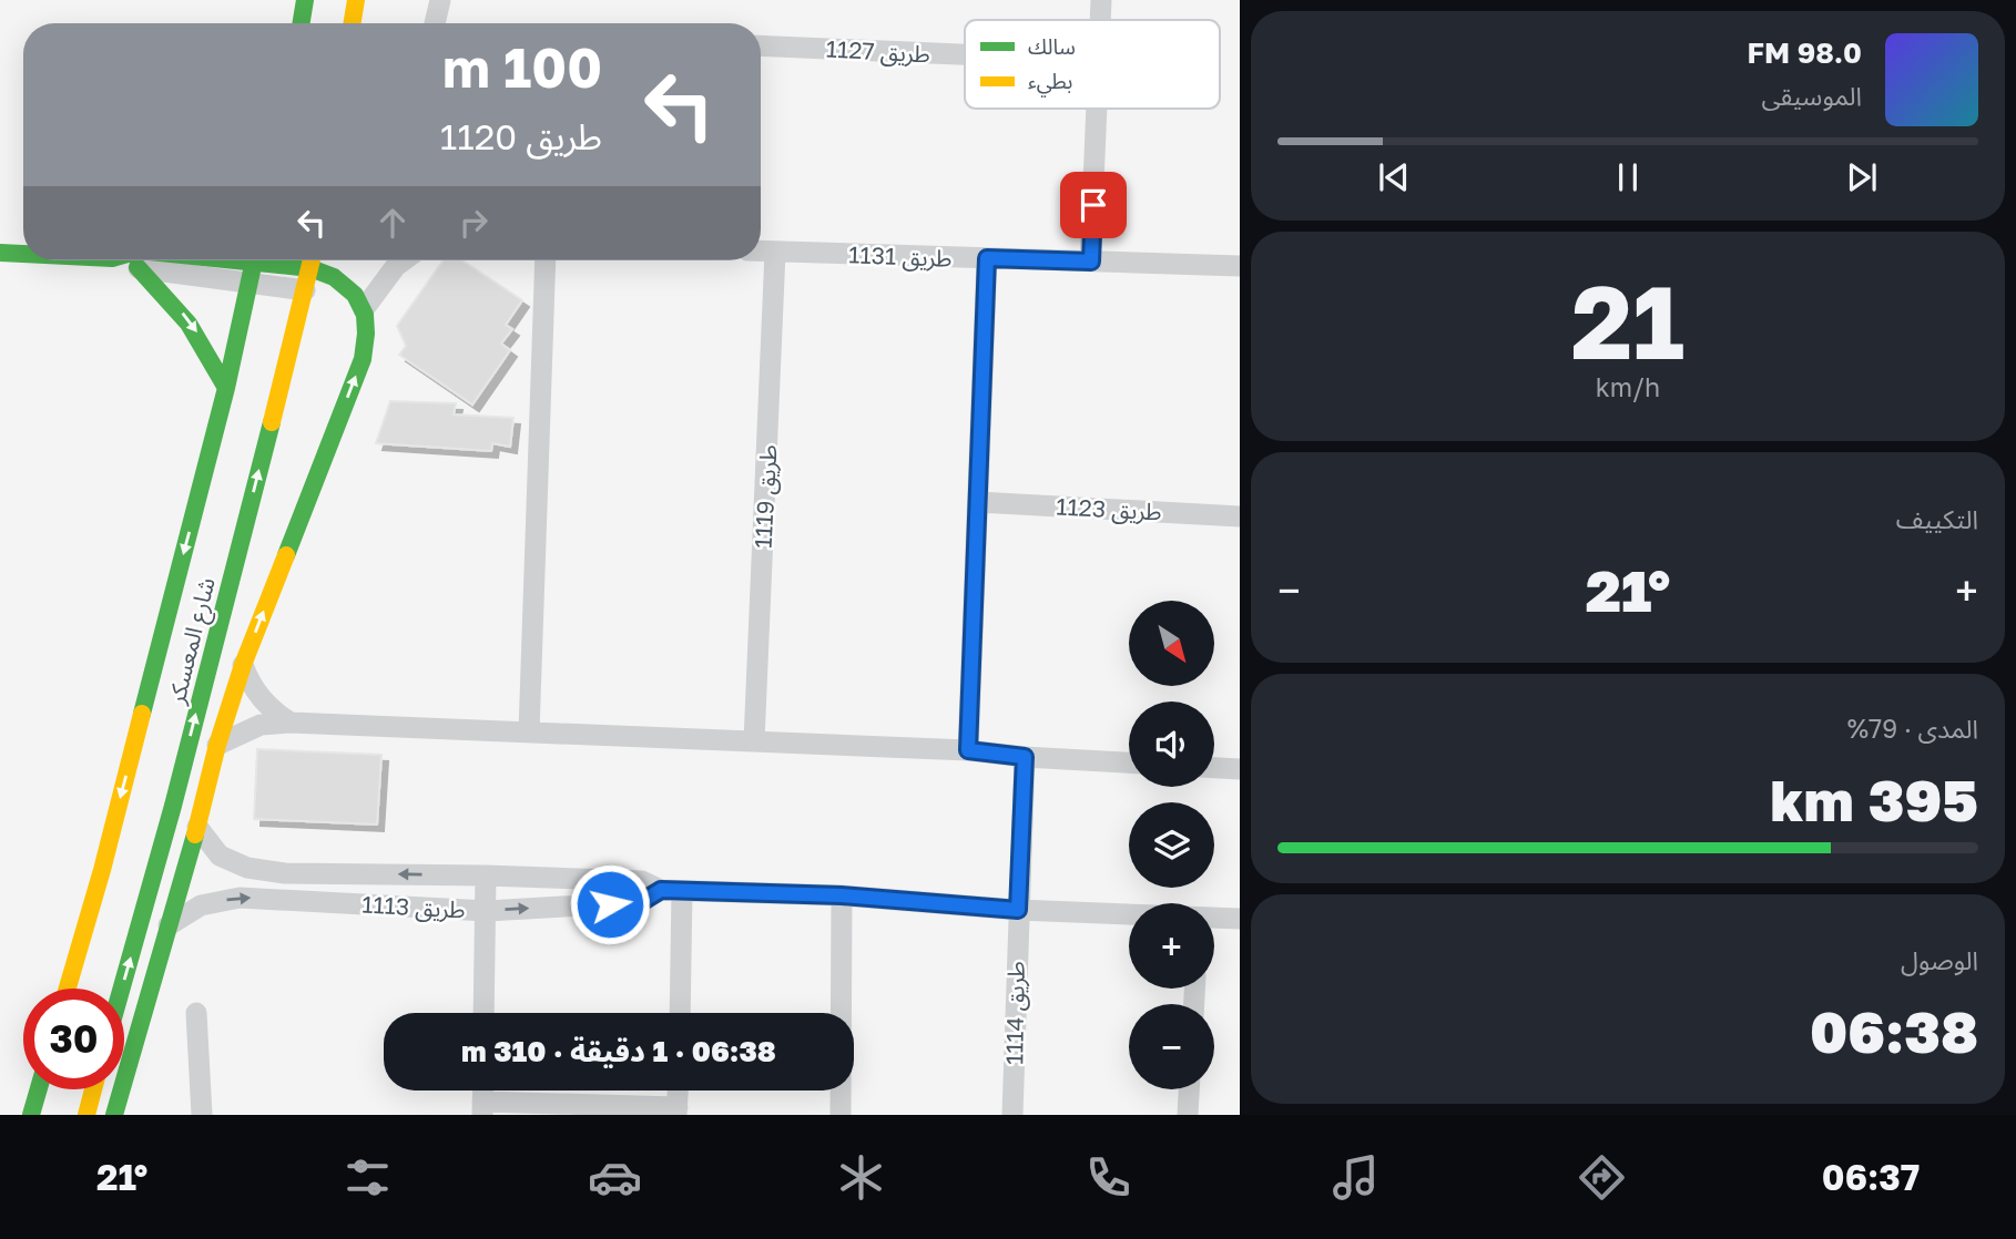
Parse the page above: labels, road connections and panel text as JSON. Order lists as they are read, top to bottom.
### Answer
{
  "streets": {
    "main road": ["شارع المعسكر"],
    "street": [
      "طريق 1127",
      "طريق 1131",
      "طريق 1119",
      "طريق 1123",
      "طريق 1113",
      "طريق 1114"
    ]
  },
  "crossings": [
    ["طريق 1131", "طريق 1119"],
    ["طريق 1113", "طريق 1114"]
  ],
  "legend": ["سالك", "بطيء"],
  "north": "bottom right",
  "page": {
    "turn": ["100 m", "طريق 1120"],
    "song": ["98.0 FM", "الموسيقى"],
    "tile": [
      ["21", "km/h"],
      "التكييف",
      ["المدى · 79%", "395 km"],
      ["الوصول", "06:38"]
    ],
    "heat": ["−", "21°", "+"],
    "map_buttons": ["+", "−"],
    "limit": "30",
    "trip": "06:38 · 1 دقيقة · 310 m",
    "tabs": ["06:37", "21°"]
  }
}
